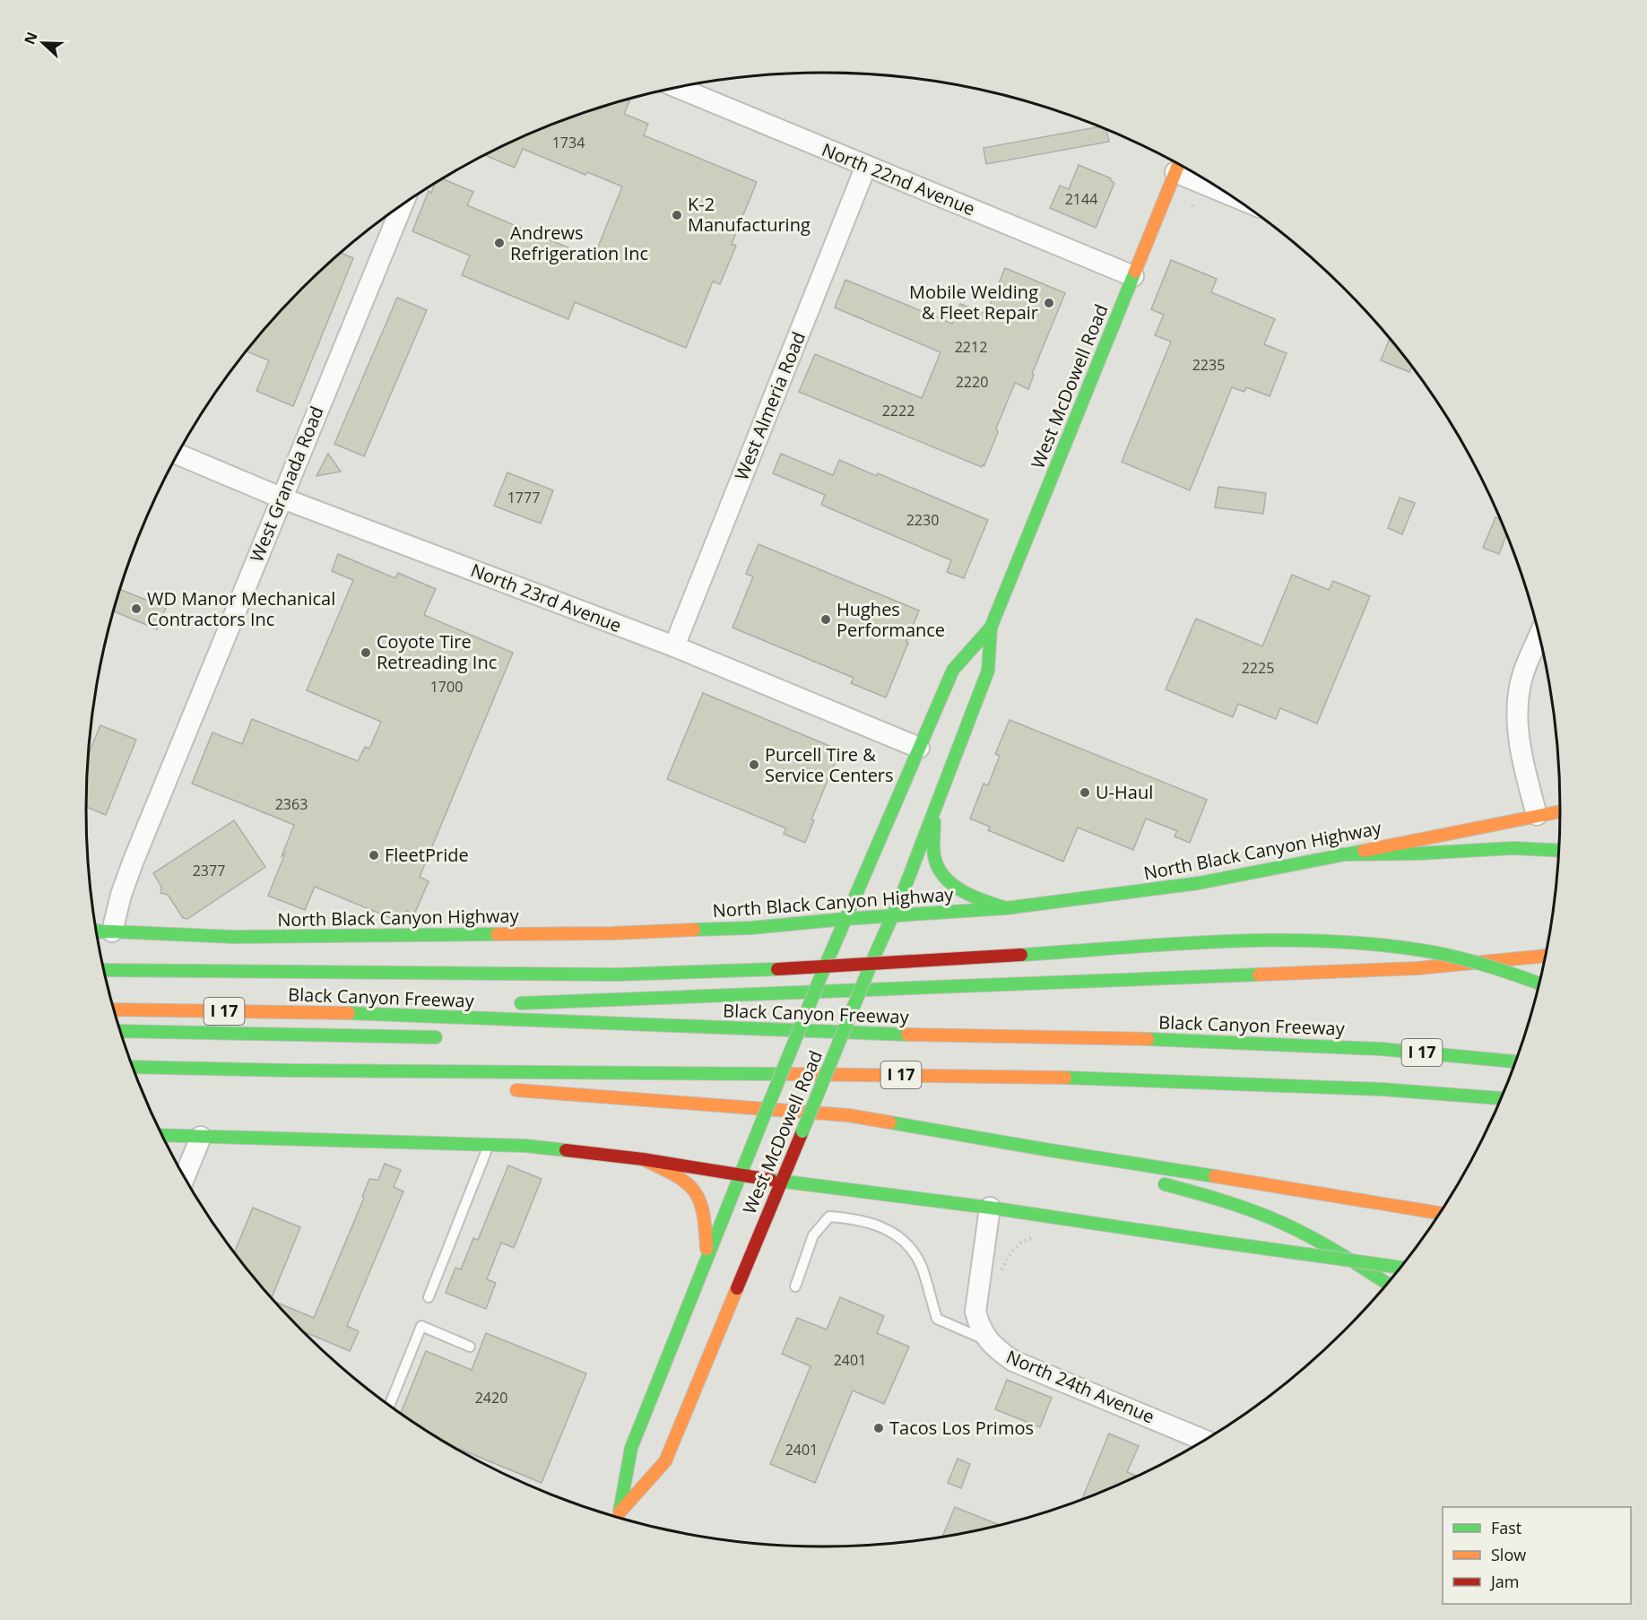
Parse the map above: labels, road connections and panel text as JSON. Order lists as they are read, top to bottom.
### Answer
{
  "streets": {
    "main road": [
      "West McDowell Road",
      "North Black Canyon Highway",
      "Black Canyon Freeway",
      "I 17"
    ],
    "street": [
      "North 22nd Avenue",
      "West Almeria Road",
      "West Granada Road",
      "North 23rd Avenue",
      "North 24th Avenue"
    ]
  },
  "crossings": [
    ["North 22nd Avenue", "West McDowell Road"],
    ["North 22nd Avenue", "West Almeria Road"],
    ["West McDowell Road", "North 23rd Avenue"],
    ["West McDowell Road", "North Black Canyon Highway"],
    ["West Almeria Road", "North 23rd Avenue"],
    ["West Granada Road", "North 23rd Avenue"],
    ["West Granada Road", "North Black Canyon Highway"]
  ],
  "places": [
    "K-2 Manufacturing",
    "Andrews Refrigeration Inc",
    "Mobile Welding & Fleet Repair",
    "WD Manor Mechanical Contractors Inc",
    "Hughes Performance",
    "Coyote Tire Retreading Inc",
    "Purcell Tire & Service Centers",
    "U-Haul",
    "FleetPride",
    "Tacos Los Primos"
  ],
  "house_numbers": [
    "1734",
    "2144",
    "2212",
    "2235",
    "2220",
    "2222",
    "1777",
    "2230",
    "2225",
    "1700",
    "2363",
    "2377",
    "2401",
    "2420",
    "2401"
  ],
  "legend": ["Fast", "Slow", "Jam"],
  "north": "left"
}
